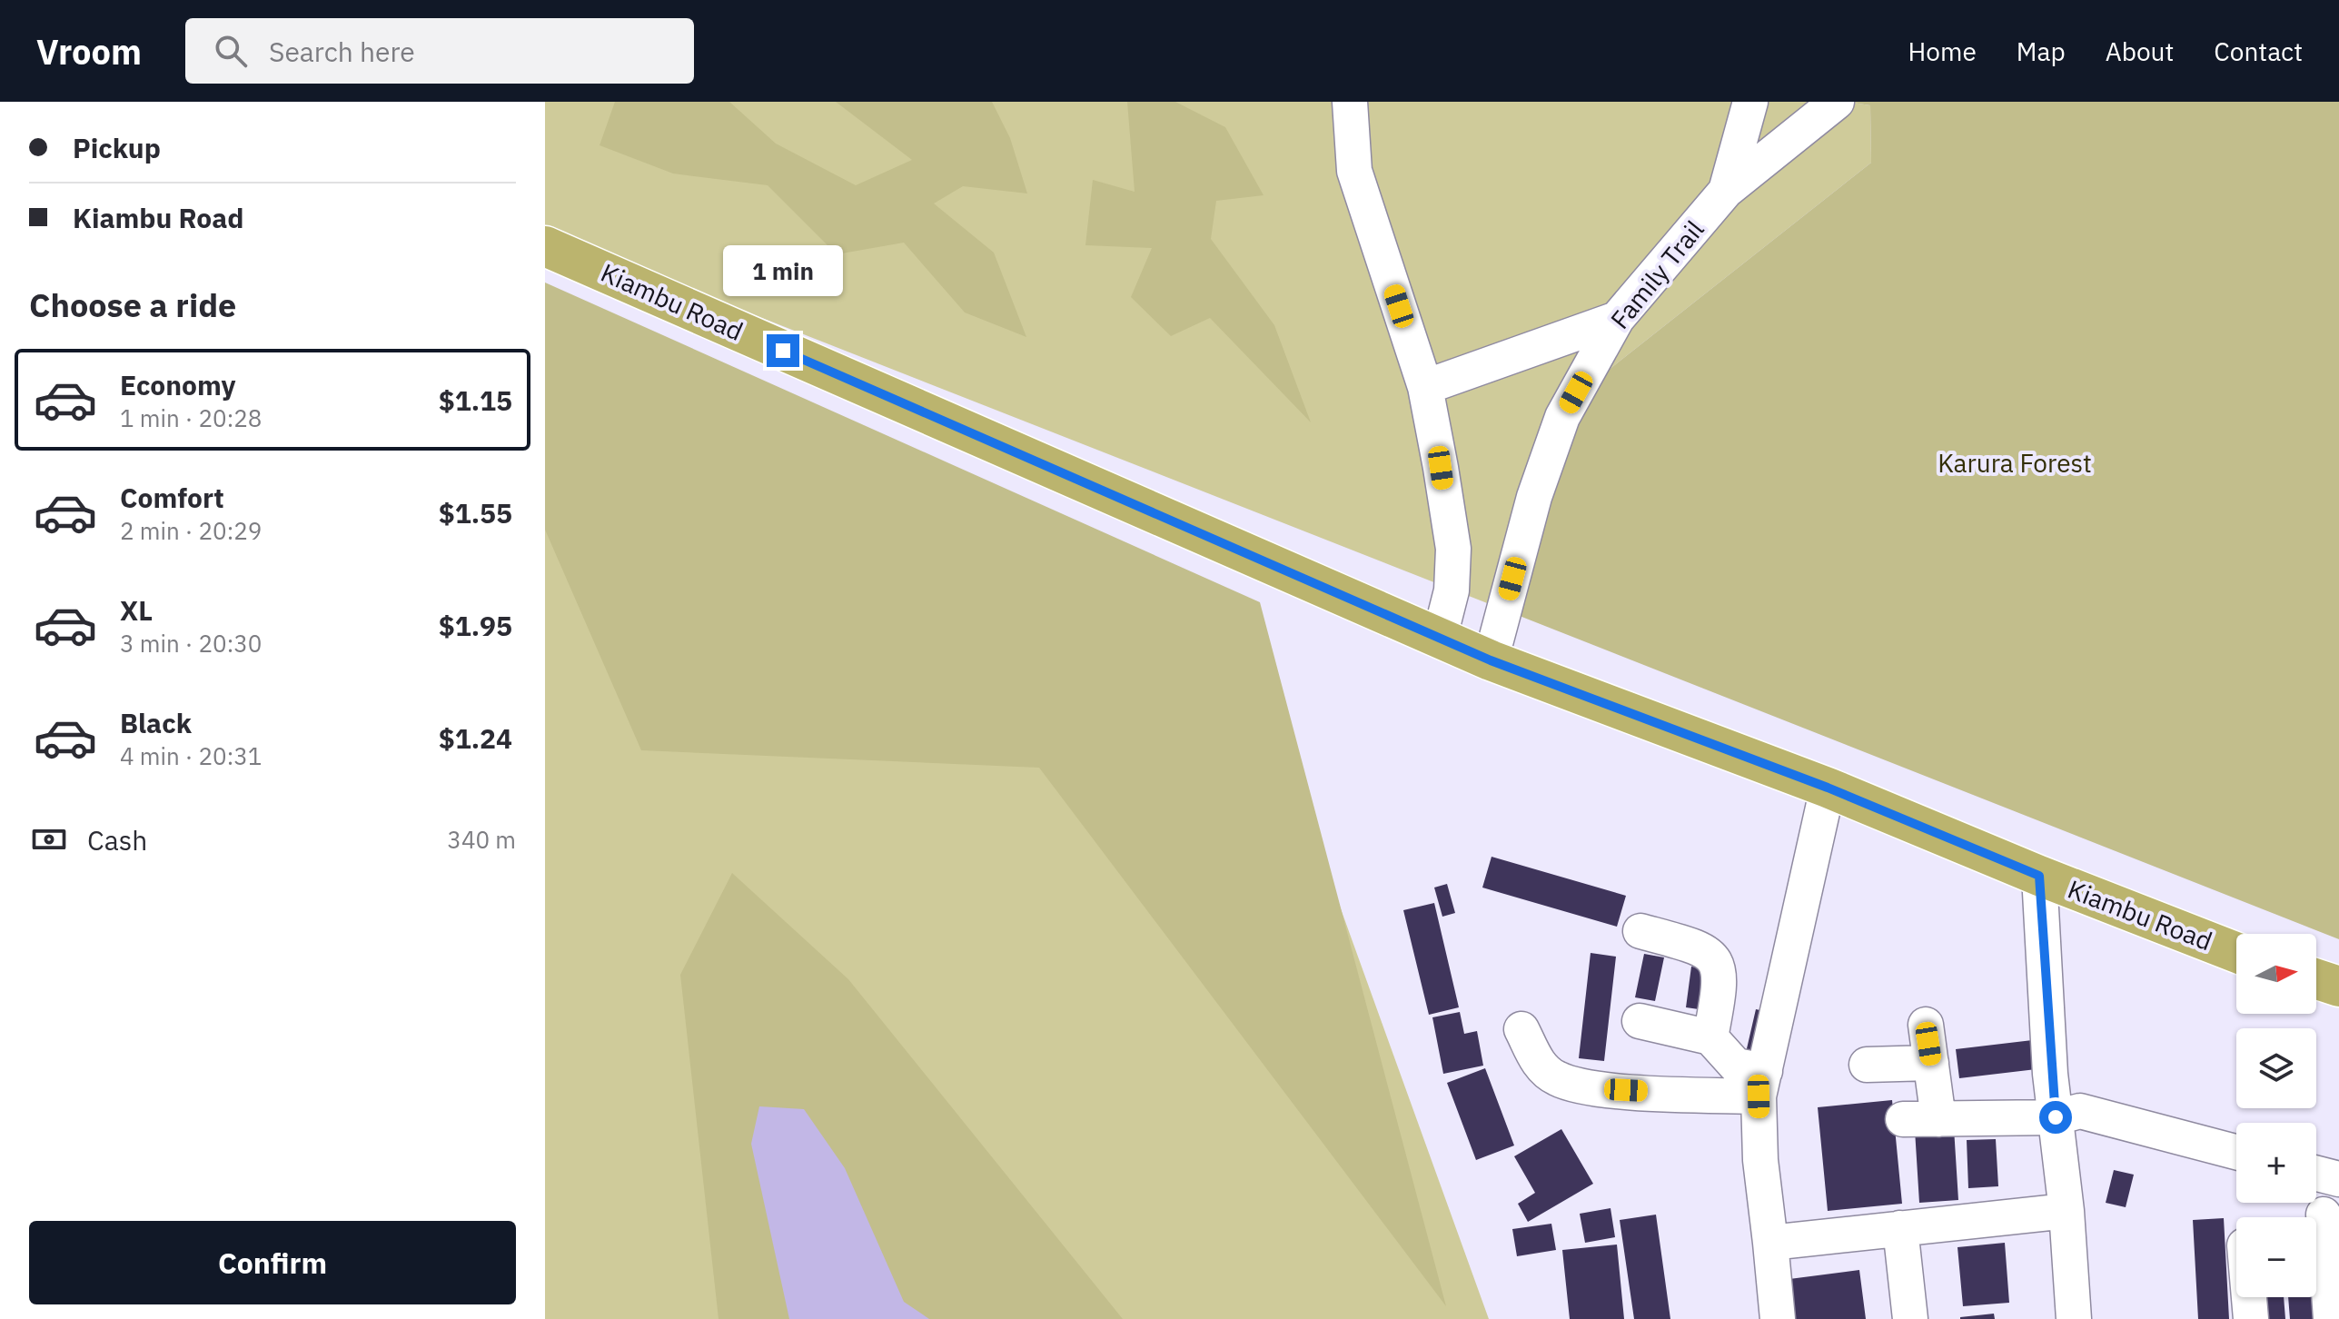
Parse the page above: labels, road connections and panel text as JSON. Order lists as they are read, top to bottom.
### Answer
{
  "streets": {
    "highway": ["Kiambu Road"],
    "street": ["Family Trail"]
  },
  "crossings": [
    ["Family Trail", "Kiambu Road"]
  ],
  "parks": ["Karura Forest"],
  "north": "right",
  "page": {
    "header": "Vroom",
    "search": "Search here",
    "nav": [
      "Home",
      "Map",
      "About",
      "Contact"
    ],
    "banner": ["Pickup", "Kiambu Road"],
    "bubble": "1 min",
    "heading": "Choose a ride",
    "list": [
      {
        "name": "Economy",
        "note": "1 min · 20:28",
        "value": "$1.15"
      },
      {
        "name": "Comfort",
        "note": "2 min · 20:29",
        "value": "$1.55"
      },
      {
        "name": "XL",
        "note": "3 min · 20:30",
        "value": "$1.95"
      },
      {
        "name": "Black",
        "note": "4 min · 20:31",
        "value": "$1.24"
      }
    ],
    "pay": ["Cash", "340 m"],
    "map_buttons": ["+", "−"],
    "buttons": "Confirm"
  }
}
